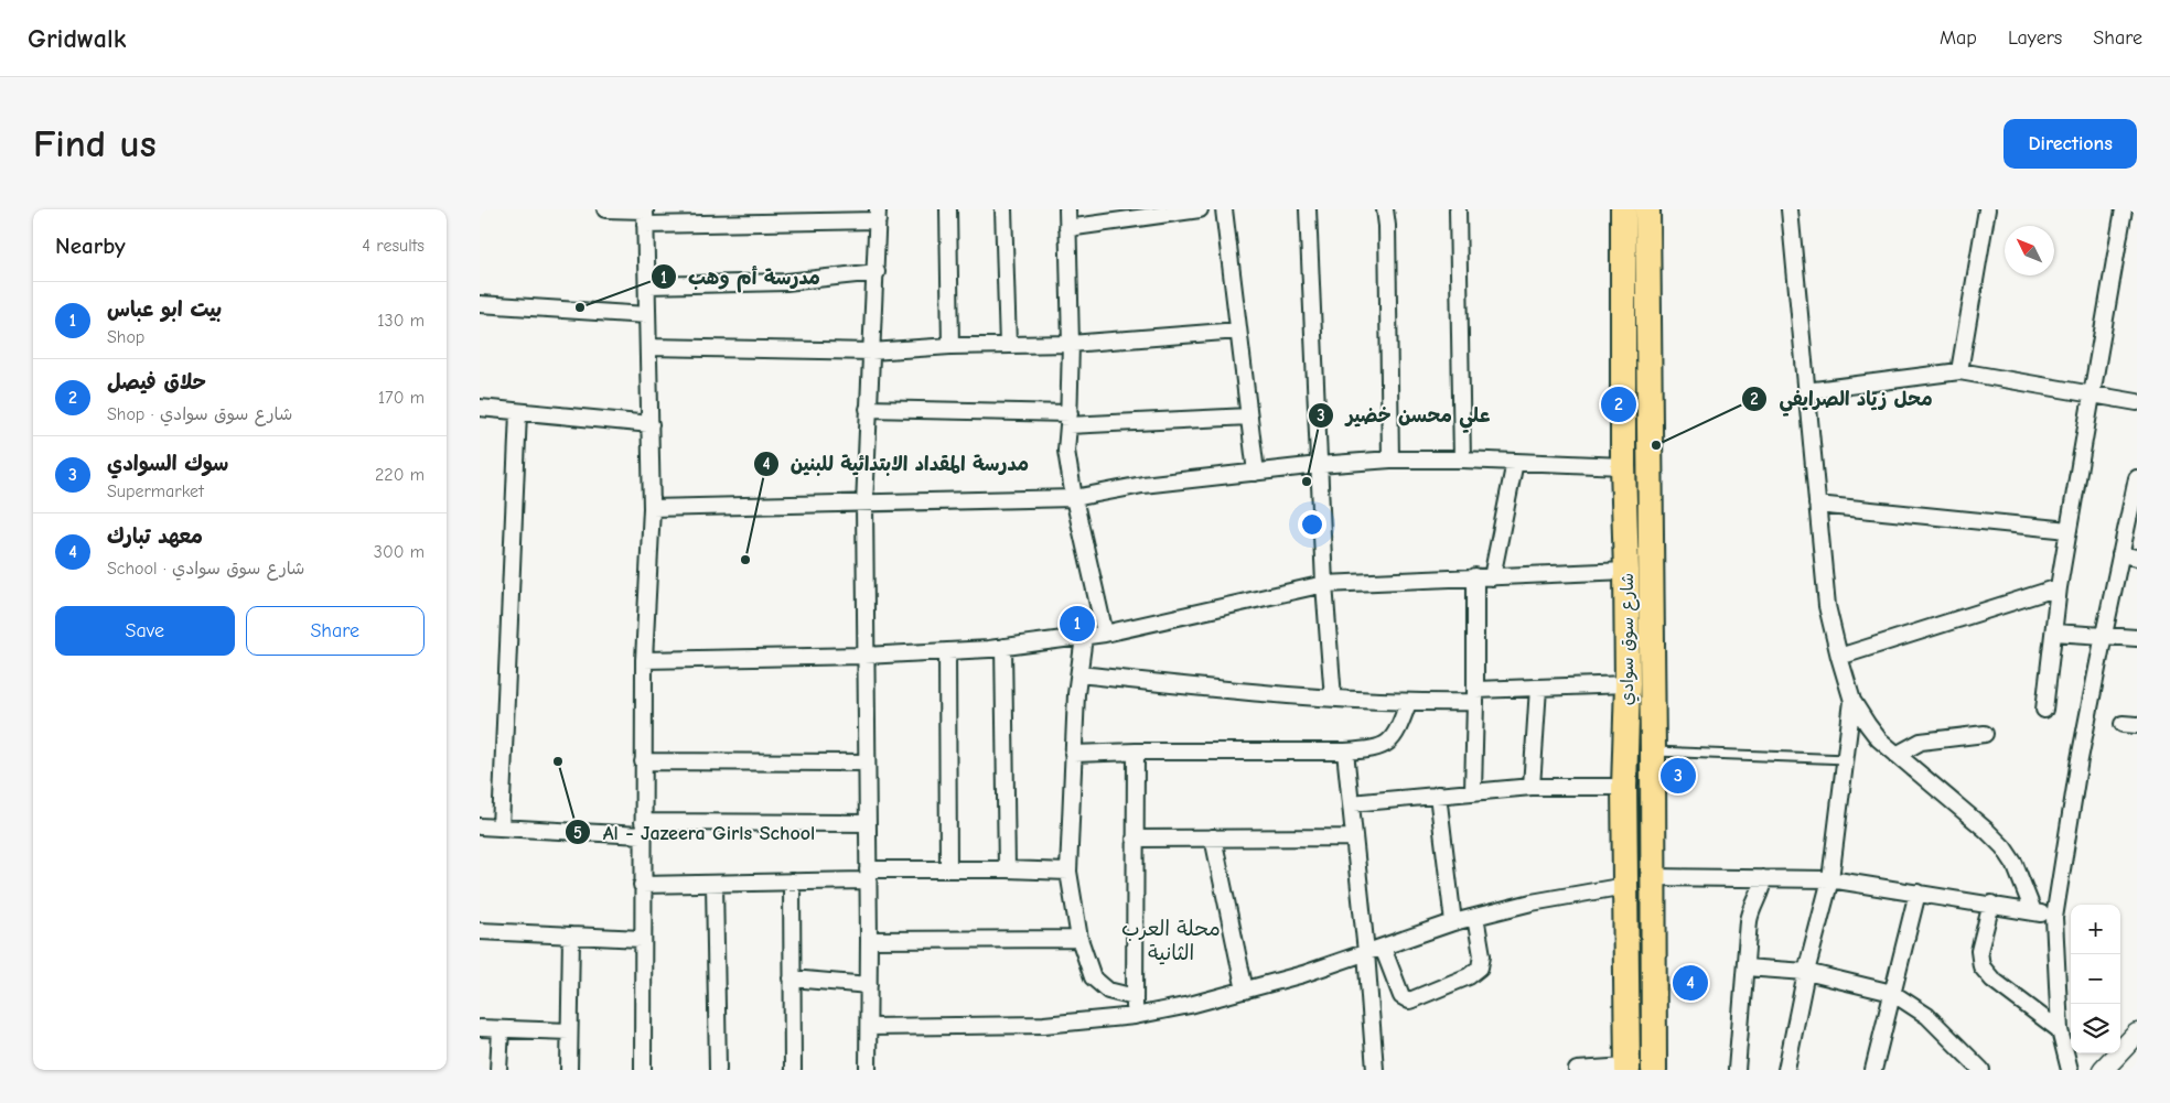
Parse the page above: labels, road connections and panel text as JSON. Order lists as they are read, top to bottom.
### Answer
{
  "streets": {
    "main road": ["شارع سوق سوادي"]
  },
  "districts": ["محلة العرب الثانية"],
  "places": [
    "مدرسة أم وهب",
    "محل زياد الصرايفي",
    "علي محسن خضير",
    "مدرسة المقداد الابتدائية للبنين",
    "Al - Jazeera Girls School"
  ],
  "north": "top left",
  "page": {
    "header": "Gridwalk",
    "nav": ["Map", "Layers", "Share"],
    "buttons": [
      "Directions",
      ["Save", "Share"]
    ],
    "title": "Find us",
    "heading": ["Nearby", "4 results"],
    "list": [
      {
        "mark": "1",
        "name": "بيت ابو عباس",
        "note": "Shop",
        "value": "130 m"
      },
      {
        "mark": "2",
        "name": "حلاق فيصل",
        "note": "Shop · شارع سوق سوادي",
        "value": "170 m"
      },
      {
        "mark": "3",
        "name": "سوك السوادي",
        "note": "Supermarket",
        "value": "220 m"
      },
      {
        "mark": "4",
        "name": "معهد تبارك",
        "note": "School · شارع سوق سوادي",
        "value": "300 m"
      }
    ],
    "pins": [
      "2",
      "1",
      "3",
      "4"
    ],
    "map_buttons": ["+", "−"]
  }
}
